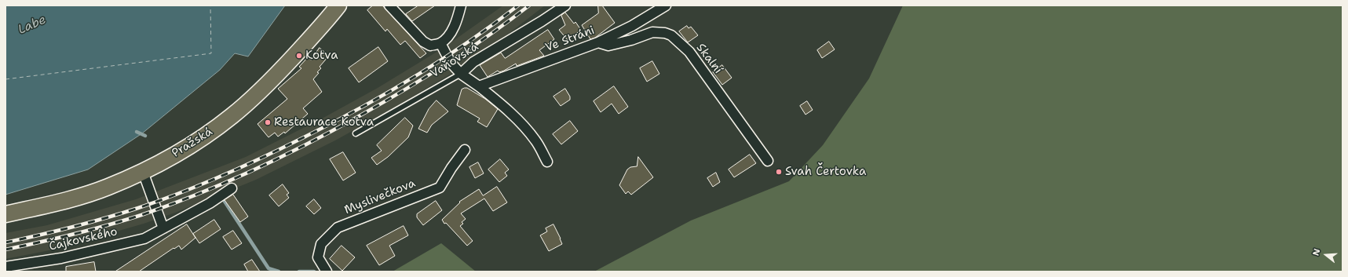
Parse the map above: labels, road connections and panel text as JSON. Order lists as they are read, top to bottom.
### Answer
{
  "streets": {
    "main road": ["Pražská"],
    "street": [
      "Ve Stráni",
      "Skalní",
      "Vaňovská",
      "Myslivečkova",
      "Čajkovského"
    ]
  },
  "crossings": [
    ["Ve Stráni", "Skalní"]
  ],
  "water": ["Labe"],
  "places": ["Kotva", "Restaurace Kotva", "Svah Čertovka"],
  "north": "left"
}
